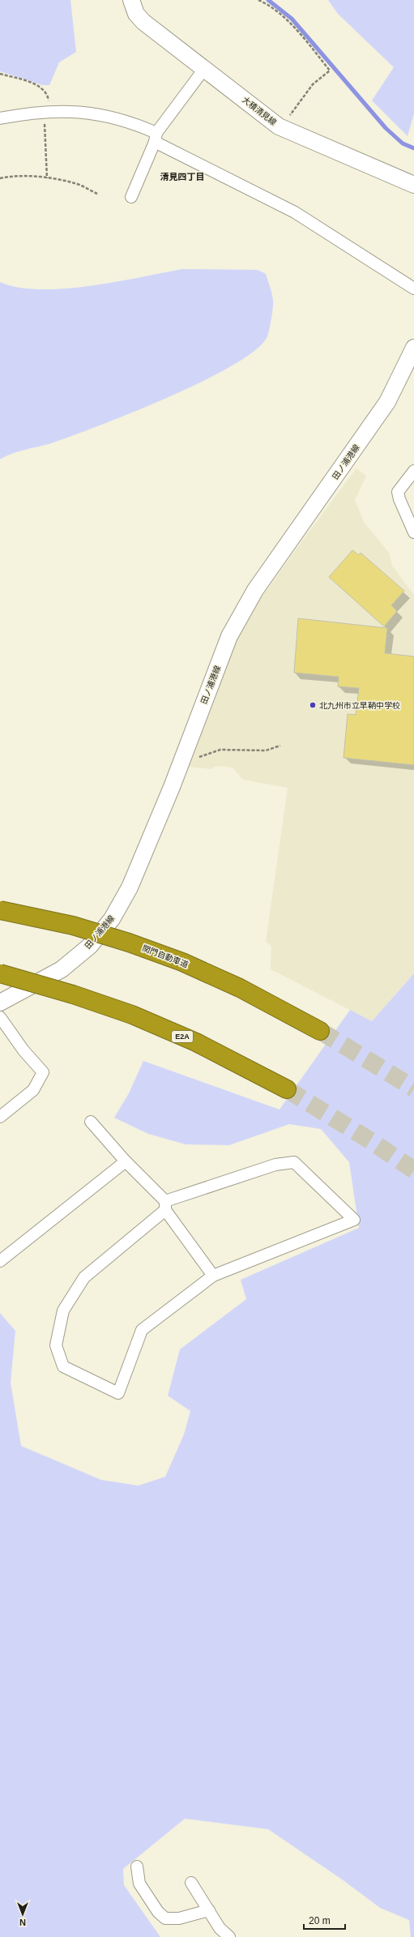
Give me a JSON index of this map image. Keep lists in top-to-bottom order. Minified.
{"streets":{"highway":["関門自動車道","E2A"],"main road":["大積清見線","田ノ浦港線"]},"districts":["清見四丁目"],"places":["北九州市立早鞆中学校"],"scale_bar":"20 m","north":"bottom"}
